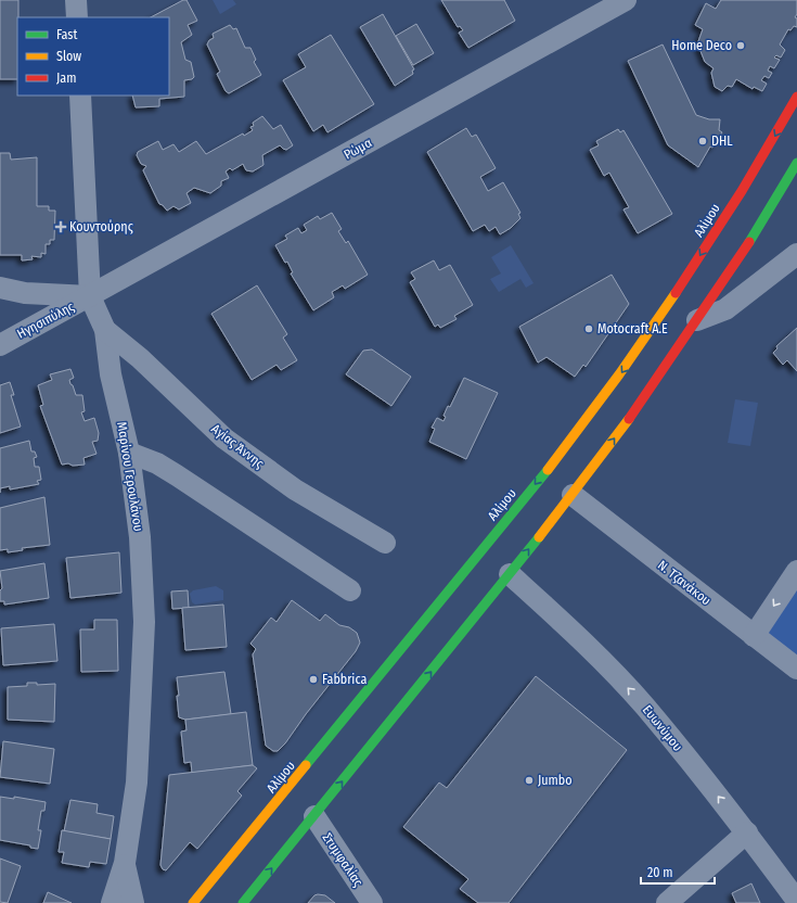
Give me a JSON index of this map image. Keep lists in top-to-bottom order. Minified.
{"streets":{"main road":["Αλίμου"],"street":["Ρώμα","Ηγησιπύλης","Αγίας Άννης","Μαρίνου Γερουλάνου","Ν. Τζανάκου","Ευωνύμου","Στυμφαλίας"]},"crossings":[["Ρώμα","Ηγησιπύλης"],["Ρώμα","Μαρίνου Γερουλάνου"],["Ηγησιπύλης","Μαρίνου Γερουλάνου"],["Αγίας Άννης","Μαρίνου Γερουλάνου"]],"one_way":["Ευωνύμου"],"places":{"other":["Home Deco","DHL","Motocraft Α.Ε","Fabbrica","Jumbo"],"health":["Κουντούρης"]},"legend":["Fast","Slow","Jam"],"scale_bar":"20 m"}
